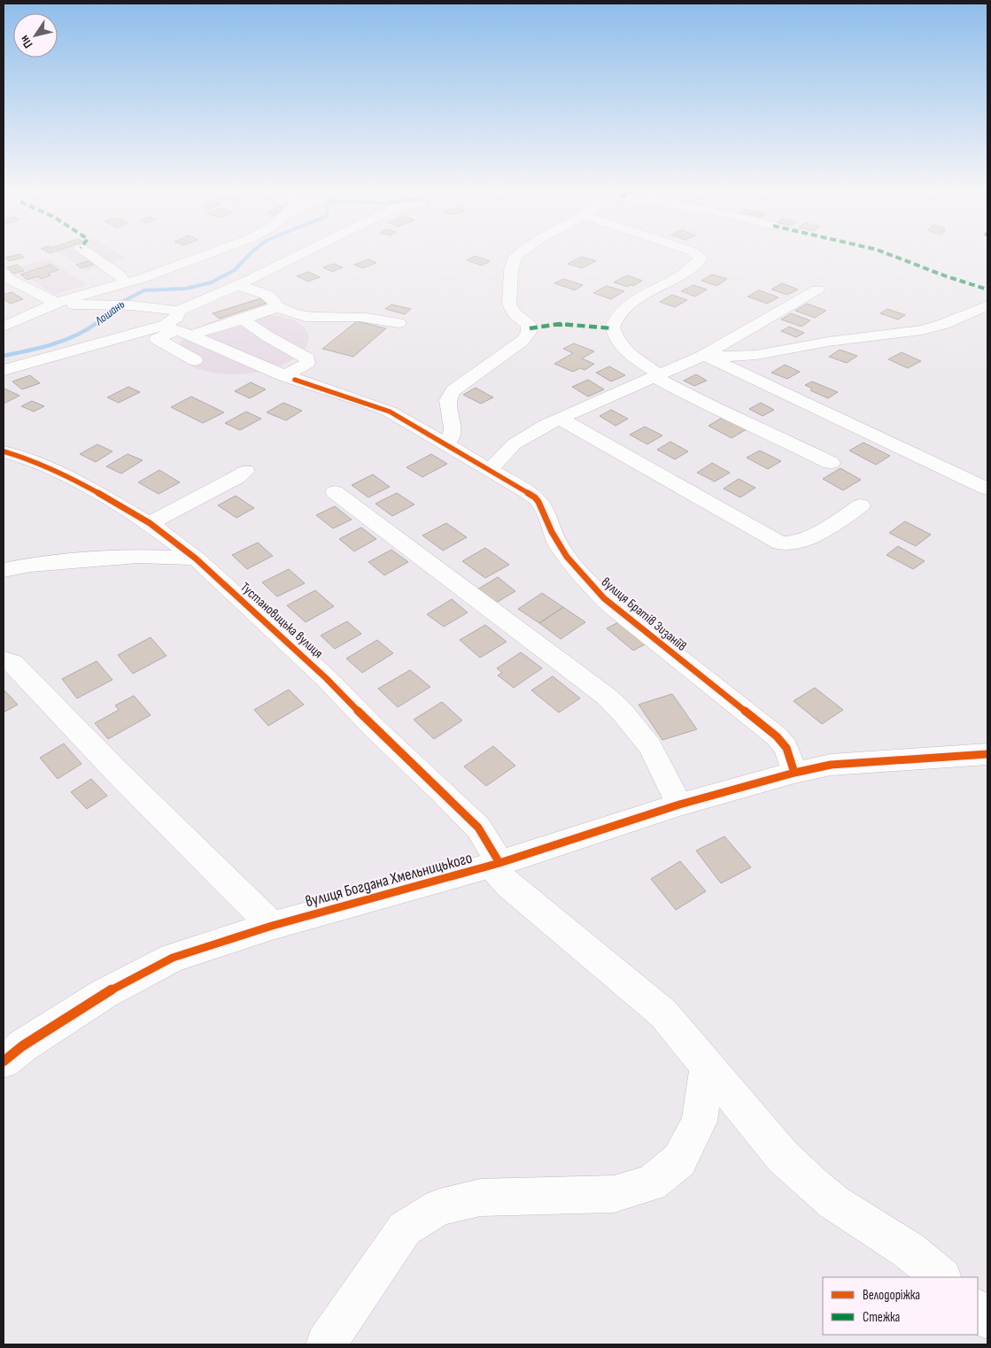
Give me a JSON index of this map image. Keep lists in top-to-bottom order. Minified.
{"streets":{"street":["вулиця Братів Зизаніїв","Тустановицька вулиця","вулиця Богдана Хмельницького"]},"crossings":[["вулиця Братів Зизаніїв","вулиця Богдана Хмельницького"],["Тустановицька вулиця","вулиця Богдана Хмельницького"]],"water":["Лошань"],"legend":["Велодоріжка","Стежка"],"north":"bottom left"}
